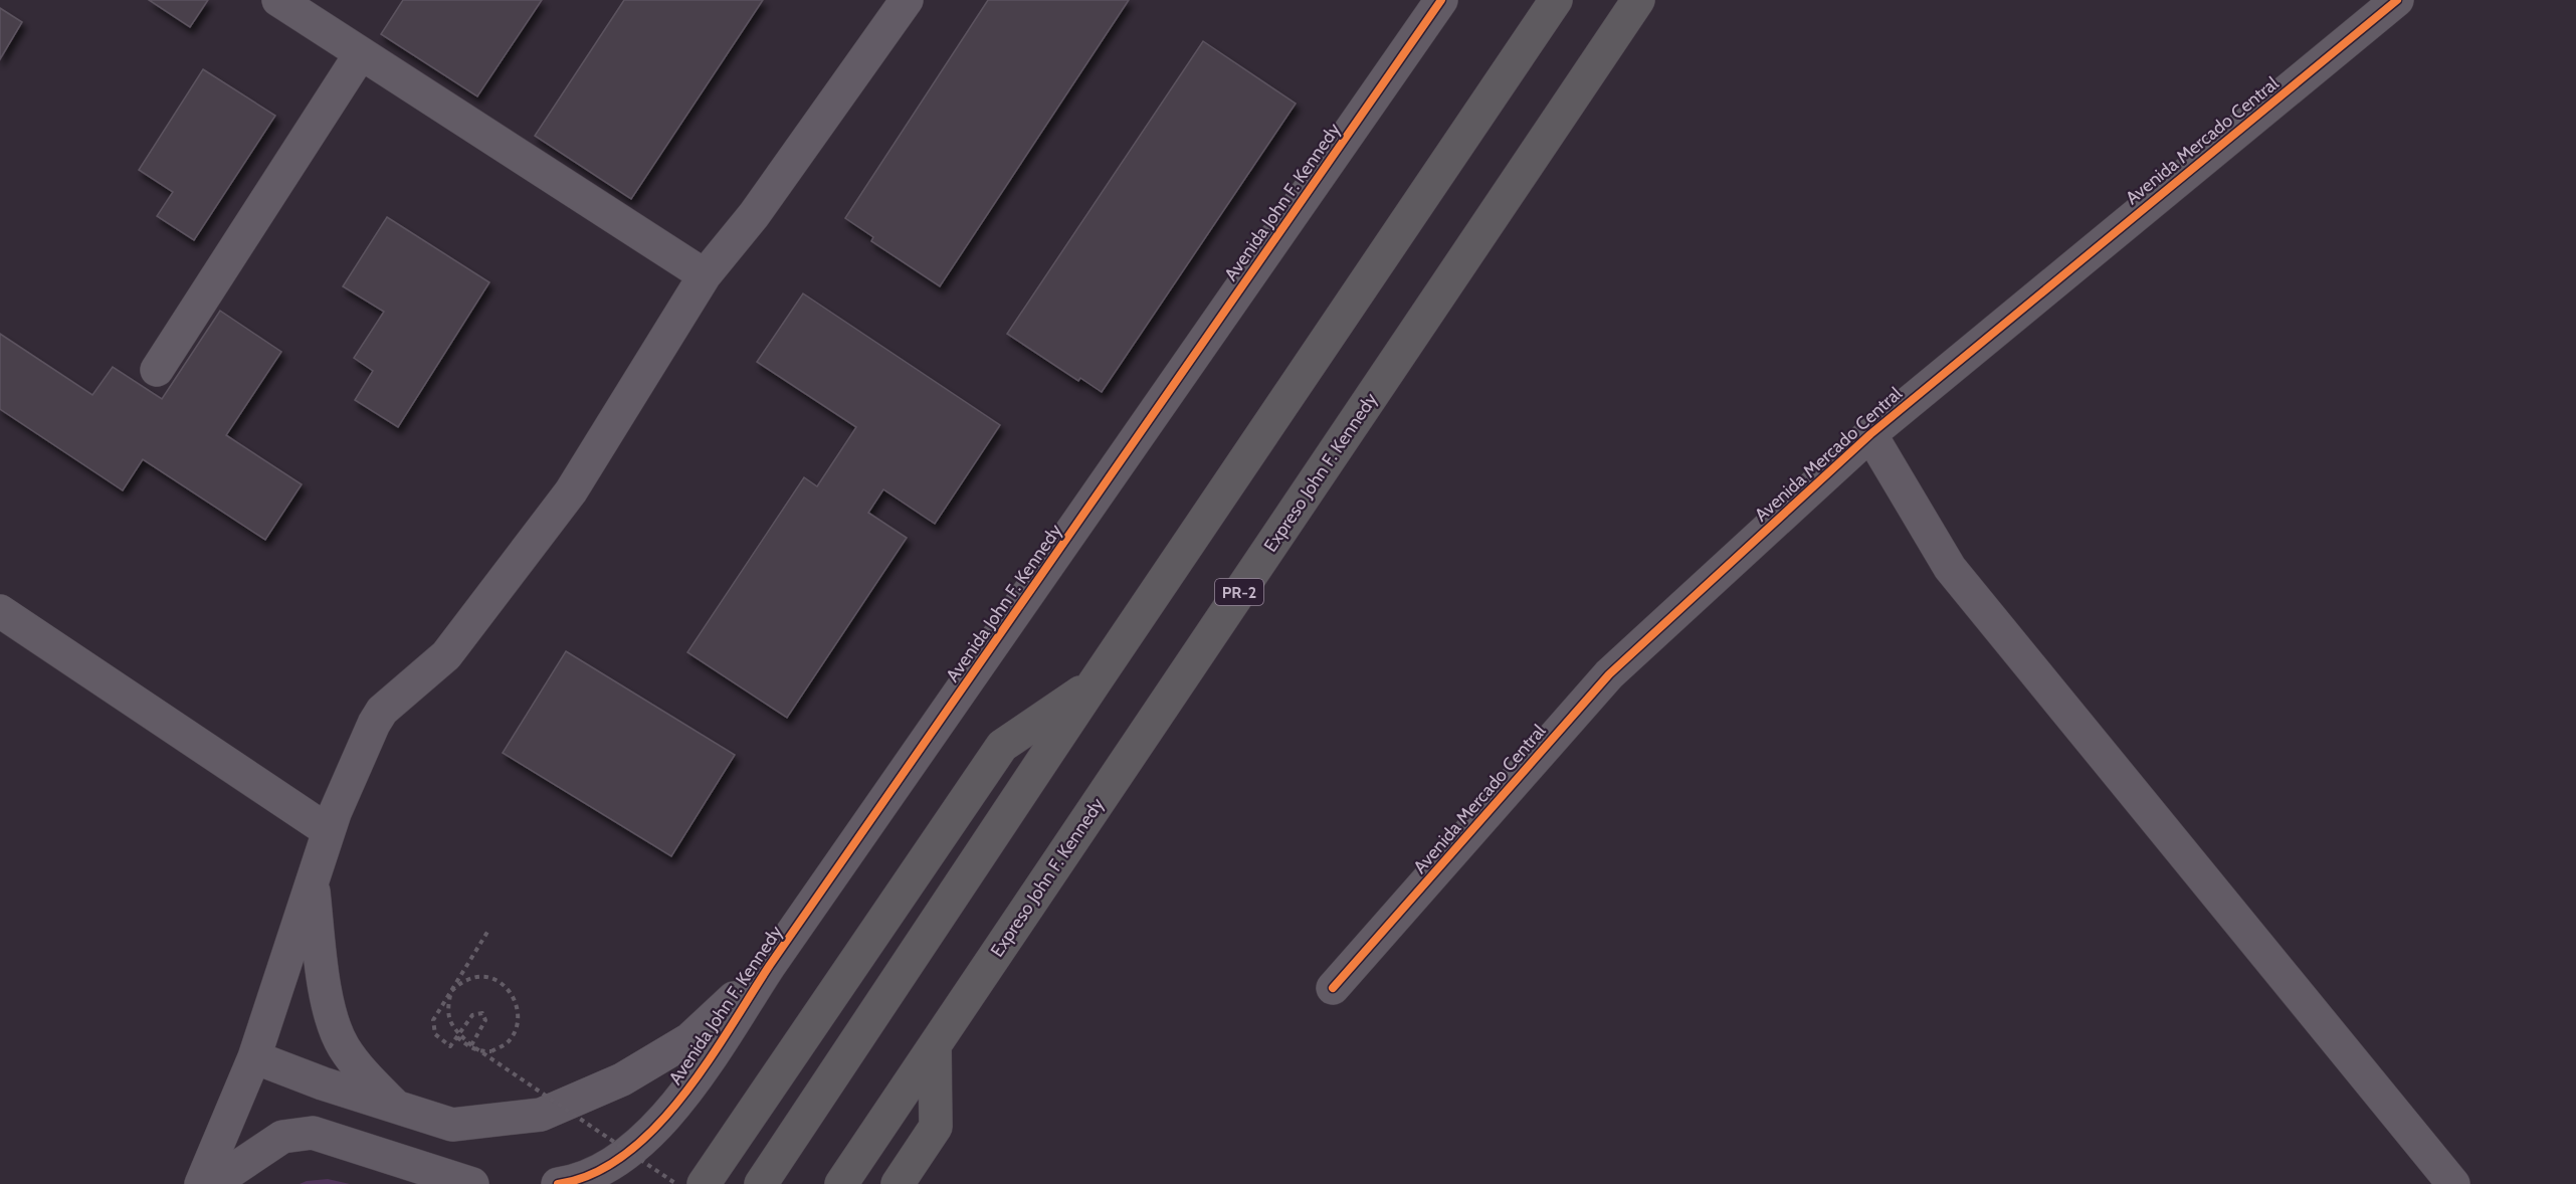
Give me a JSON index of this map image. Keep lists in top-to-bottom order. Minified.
{"streets":{"highway":["Expreso John F. Kennedy","PR-2"],"street":["Avenida Mercado Central","Avenida John F. Kennedy"]}}
